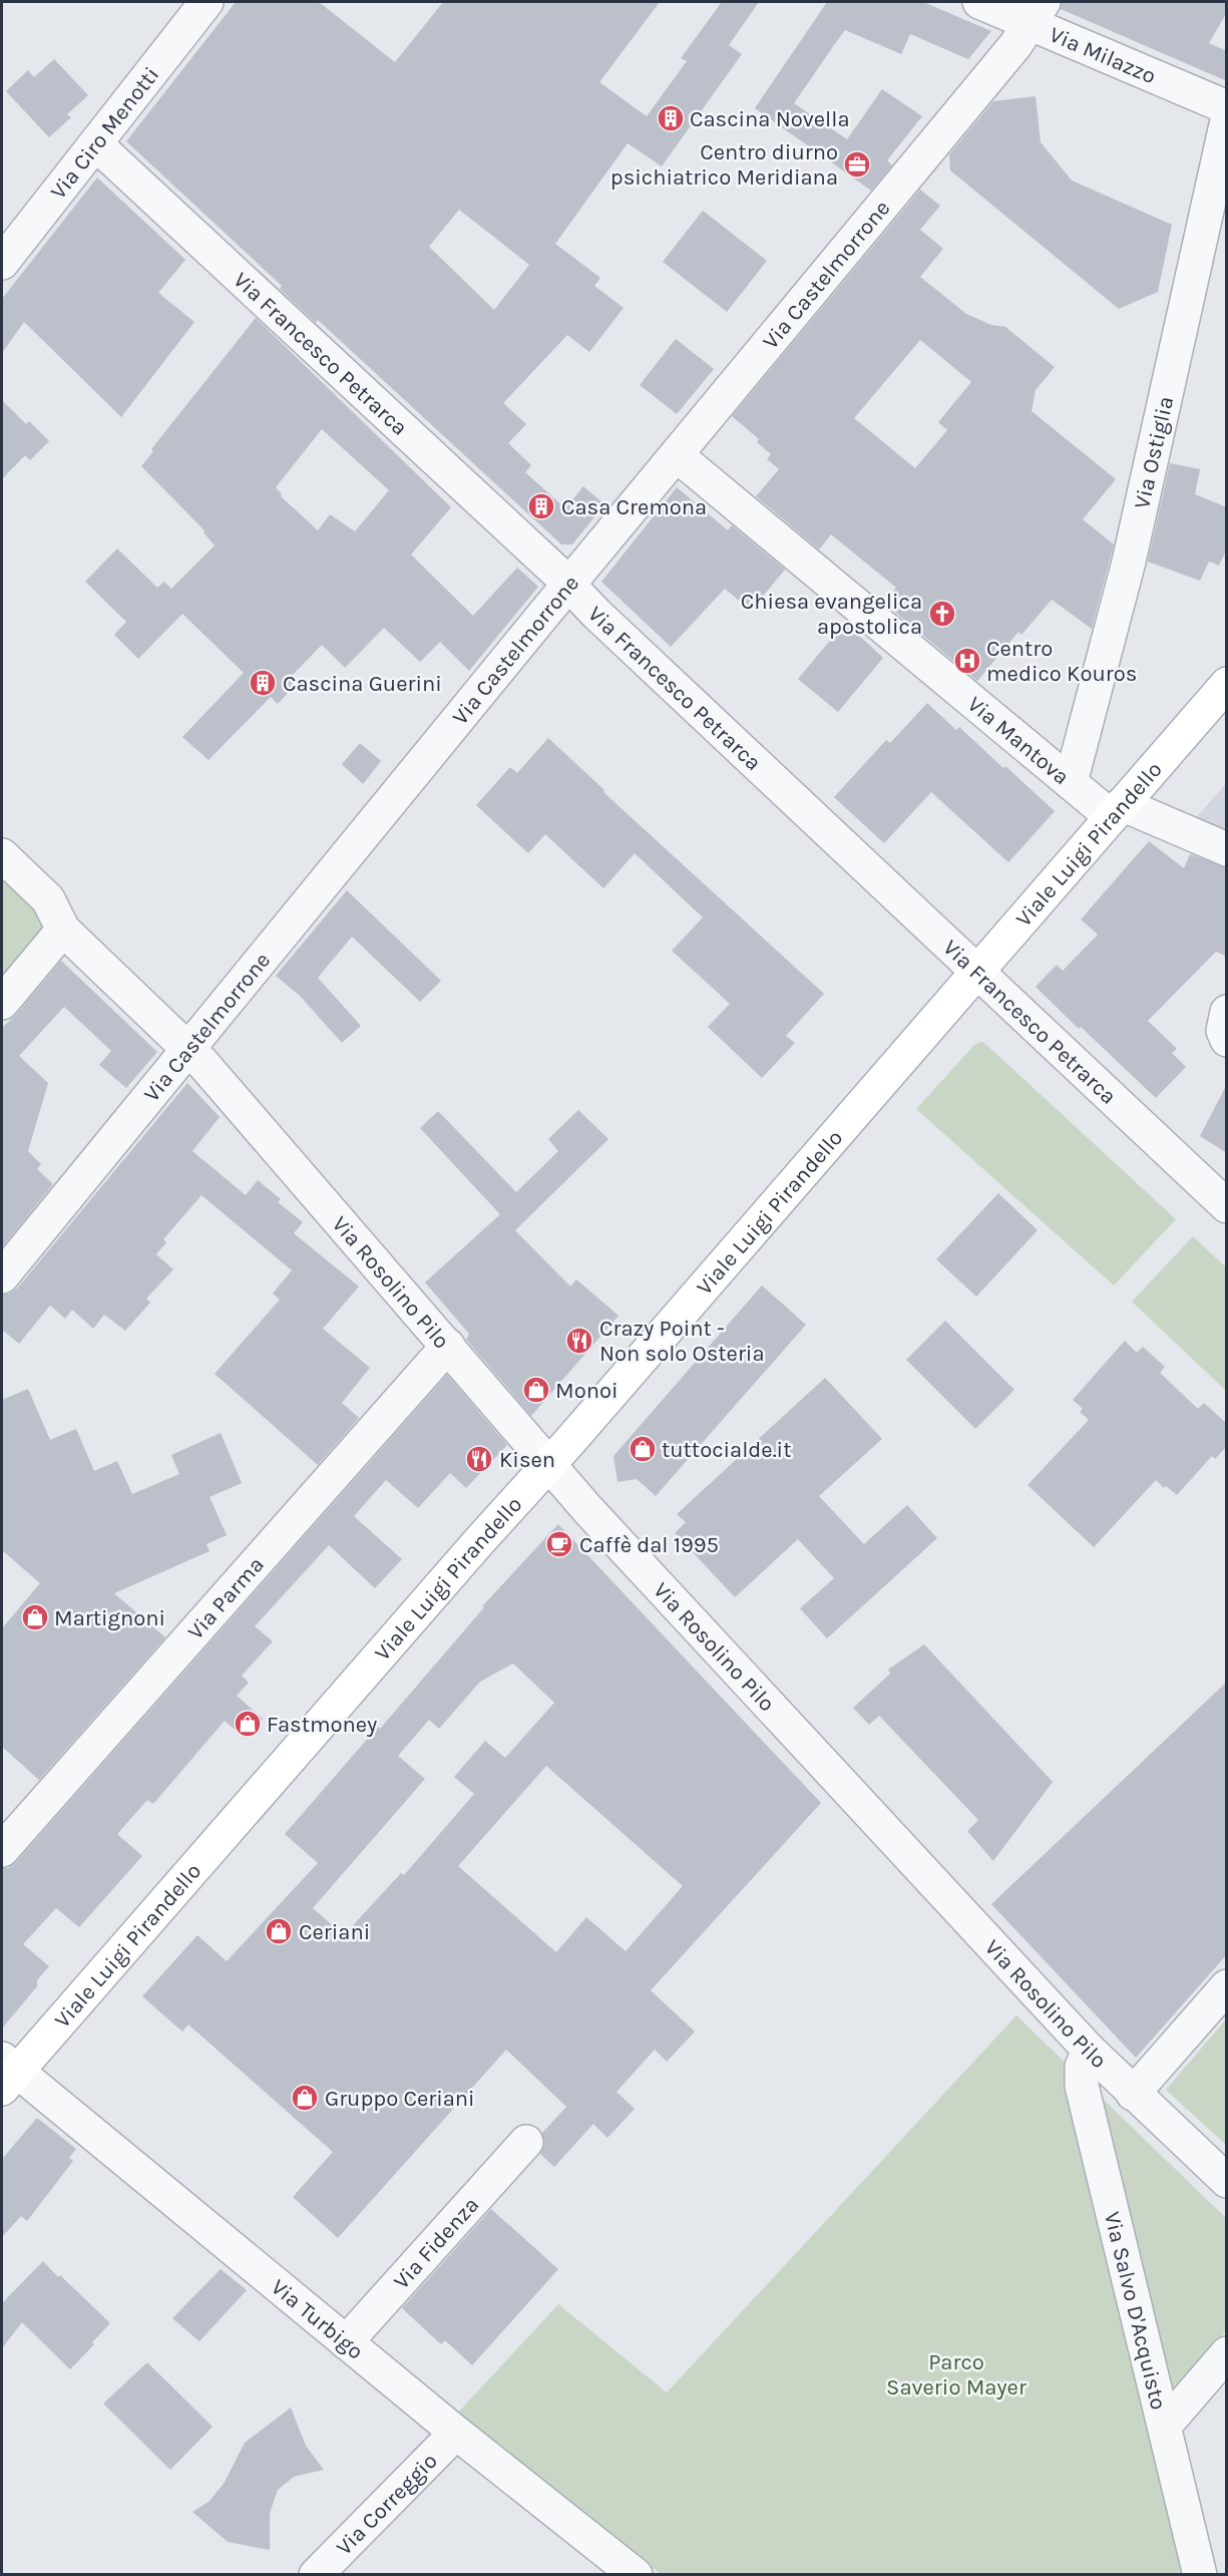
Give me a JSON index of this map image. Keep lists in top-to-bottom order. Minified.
{"streets":{"main road":["Viale Luigi Pirandello"],"street":["Via Milazzo","Via Ciro Menotti","Via Castelmorrone","Via Francesco Petrarca","Via Ostiglia","Via Mantova","Via Rosolino Pilo","Via Parma","Via Fidenza","Via Salvo D'Acquisto","Via Turbigo","Via Correggio"]},"crossings":[["Via Milazzo","Via Castelmorrone"],["Via Ciro Menotti","Via Francesco Petrarca"],["Via Castelmorrone","Via Francesco Petrarca"],["Via Castelmorrone","Via Mantova"],["Via Castelmorrone","Via Rosolino Pilo"],["Via Francesco Petrarca","Viale Luigi Pirandello"],["Via Ostiglia","Via Mantova"],["Via Mantova","Viale Luigi Pirandello"],["Viale Luigi Pirandello","Via Rosolino Pilo"],["Viale Luigi Pirandello","Via Turbigo"],["Via Rosolino Pilo","Via Parma"],["Via Rosolino Pilo","Via Salvo D'Acquisto"],["Via Fidenza","Via Turbigo"],["Via Turbigo","Via Correggio"]],"parks":["Parco Saverio Mayer"],"places":{"building":["Cascina Novella","Casa Cremona","Cascina Guerini"],"office":["Centro diurno psichiatrico Meridiana"],"church":["Chiesa evangelica apostolica"],"hospital":["Centro medico Kouros"],"restaurant":["Crazy Point - Non solo Osteria","Kisen"],"shop":["Monoi","tuttocialde.it","Martignoni","Fastmoney","Ceriani","Gruppo Ceriani"],"cafe":["Caffè dal 1995"]}}
